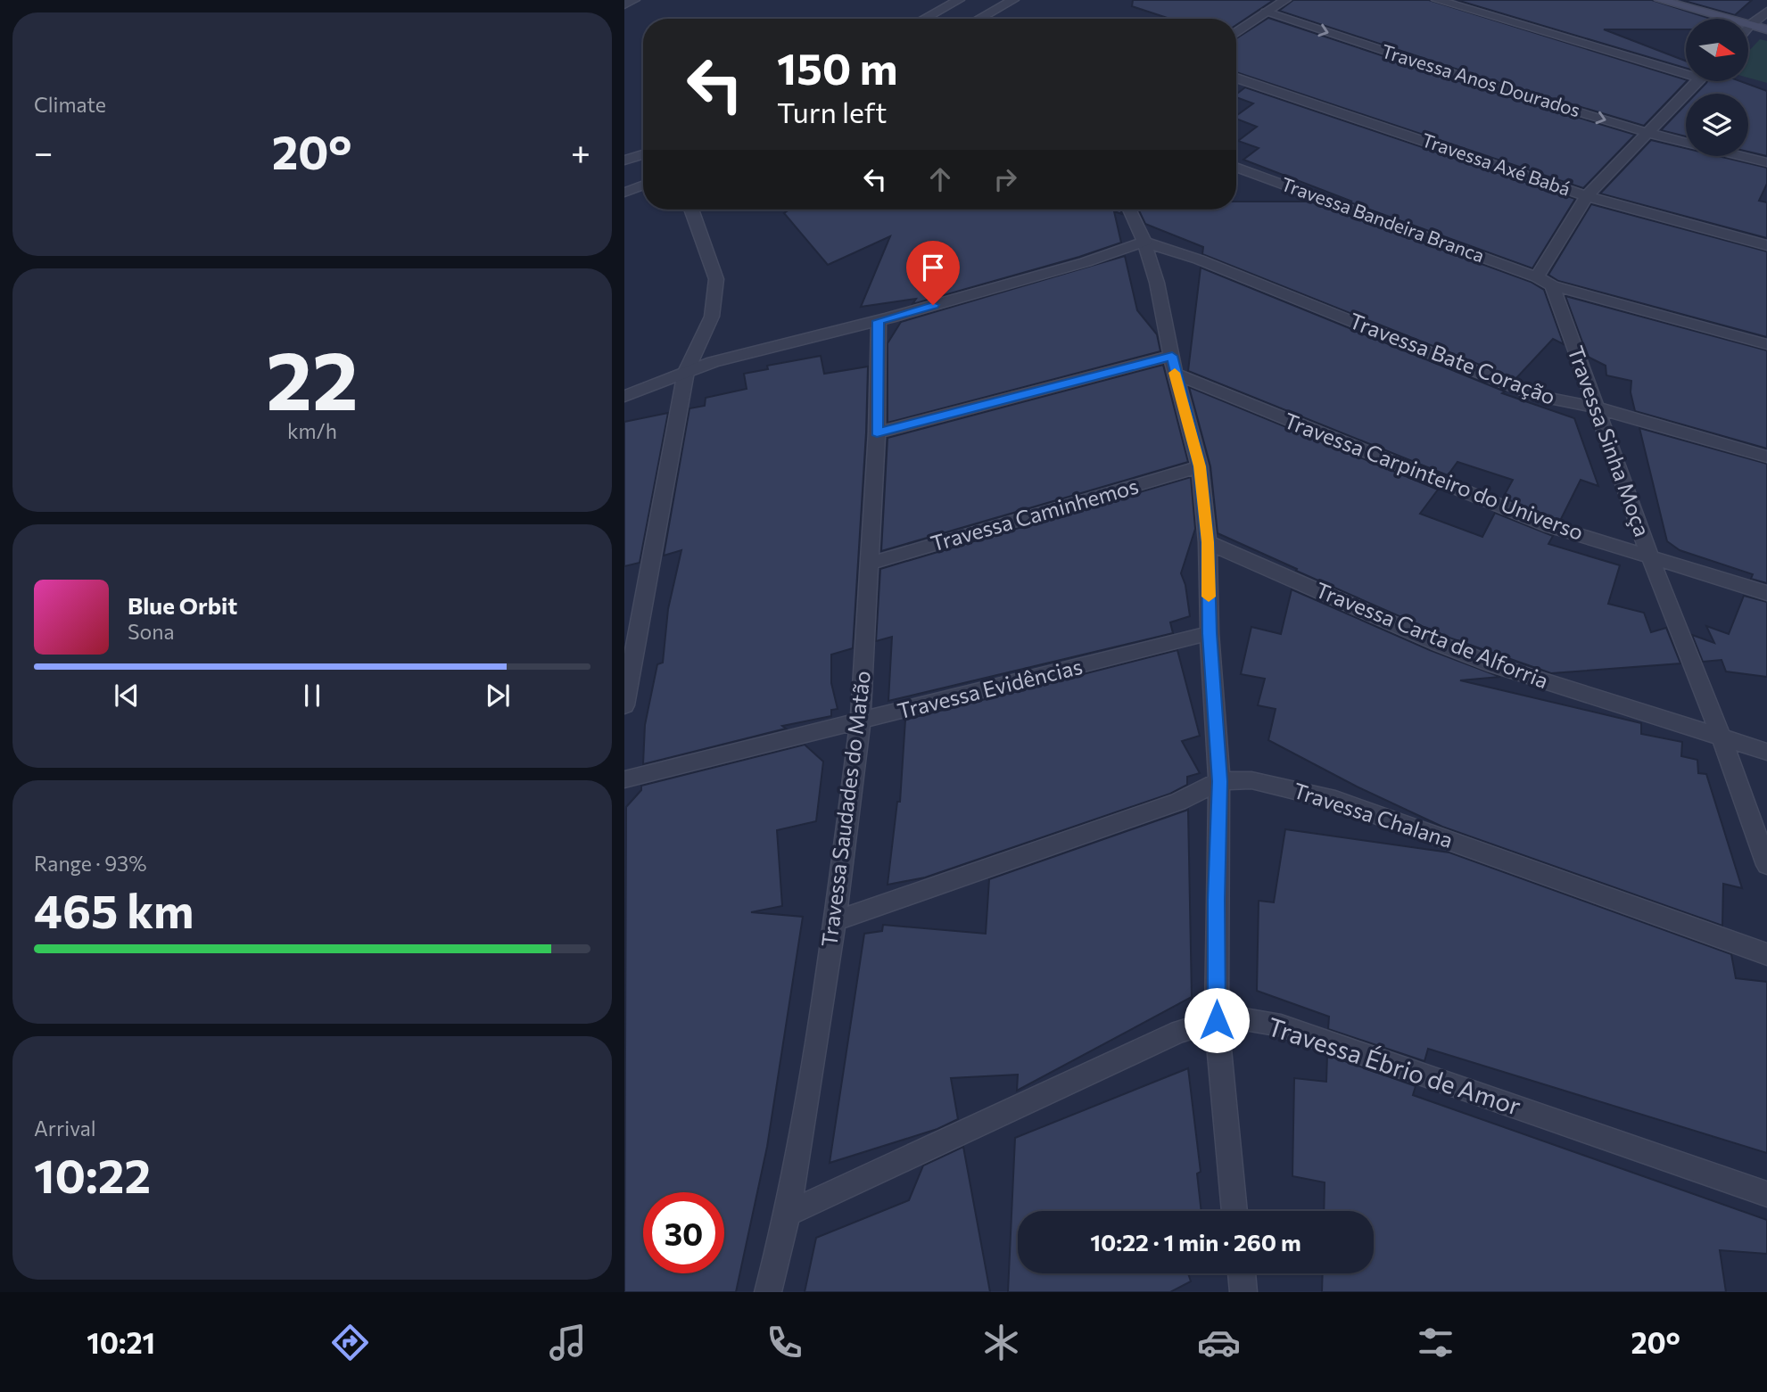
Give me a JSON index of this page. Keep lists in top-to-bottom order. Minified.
{"streets":{"street":["Travessa Anos Dourados","Travessa Axé Babá","Travessa Bandeira Branca","Travessa Bate Coração","Travessa Sinha Moça","Travessa Carpinteiro do Universo","Travessa Caminhemos","Travessa Carta de Alforria","Travessa Evidências","Travessa Saudades do Matão","Travessa Chalana","Travessa Ébrio de Amor"]},"crossings":[["Travessa Bandeira Branca","Travessa Sinha Moça"],["Travessa Bate Coração","Travessa Sinha Moça"],["Travessa Sinha Moça","Travessa Carpinteiro do Universo"],["Travessa Sinha Moça","Travessa Carta de Alforria"],["Travessa Caminhemos","Travessa Saudades do Matão"],["Travessa Evidências","Travessa Saudades do Matão"],["Travessa Saudades do Matão","Travessa Chalana"],["Travessa Saudades do Matão","Travessa Ébrio de Amor"]],"north":"right","page":{"tile":["Climate",["22","km/h"],["Range · 93%","465 km"],["Arrival","10:22"]],"turn":["150 m","Turn left"],"heat":["−","20°","+"],"song":["Blue Orbit","Sona"],"limit":"30","trip":"10:22 · 1 min · 260 m","tabs":["10:21","20°"]}}
